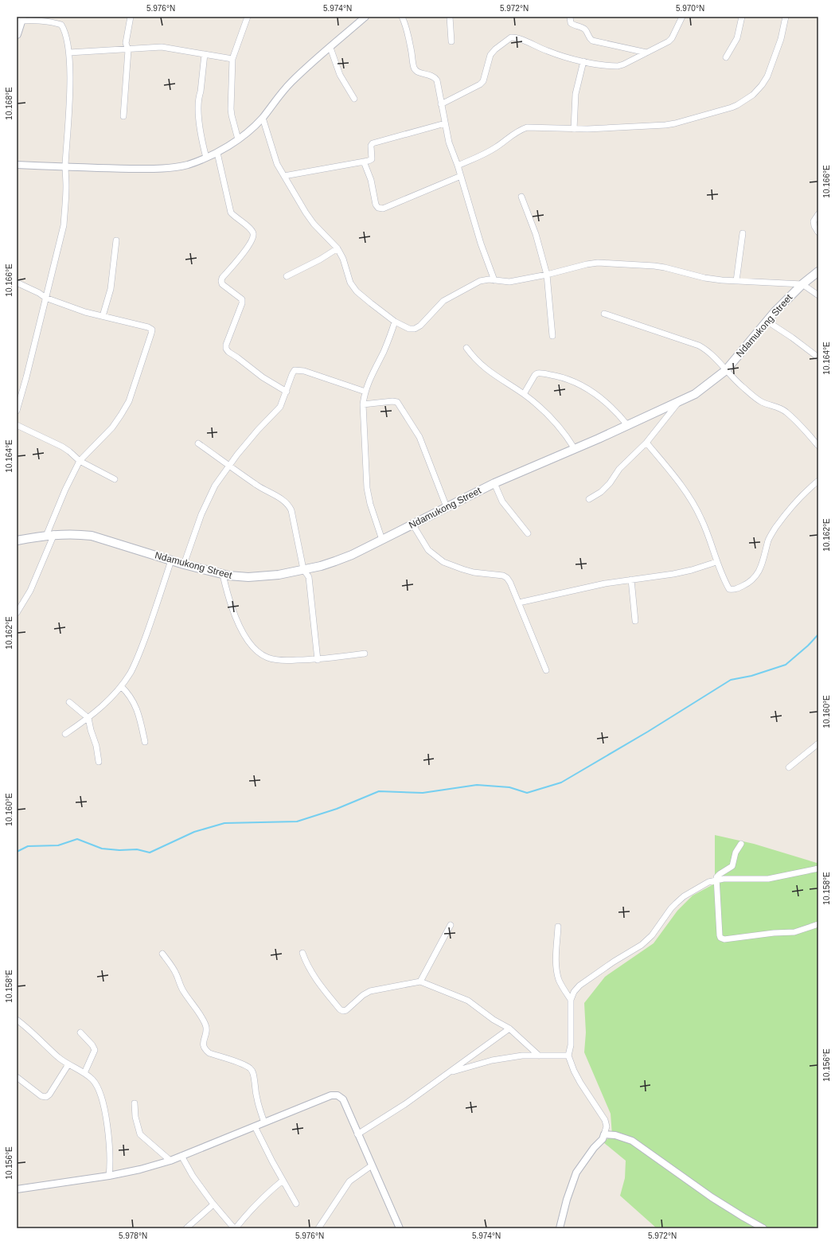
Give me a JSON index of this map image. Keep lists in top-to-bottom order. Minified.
{"streets":{"main road":["Ndamukong Street"]},"coordinates":["5.976°N","5.974°N","5.972°N","5.970°N","10.168°E","10.166°E","10.164°E","10.162°E","10.160°E","10.158°E","10.156°E","5.978°N"]}
